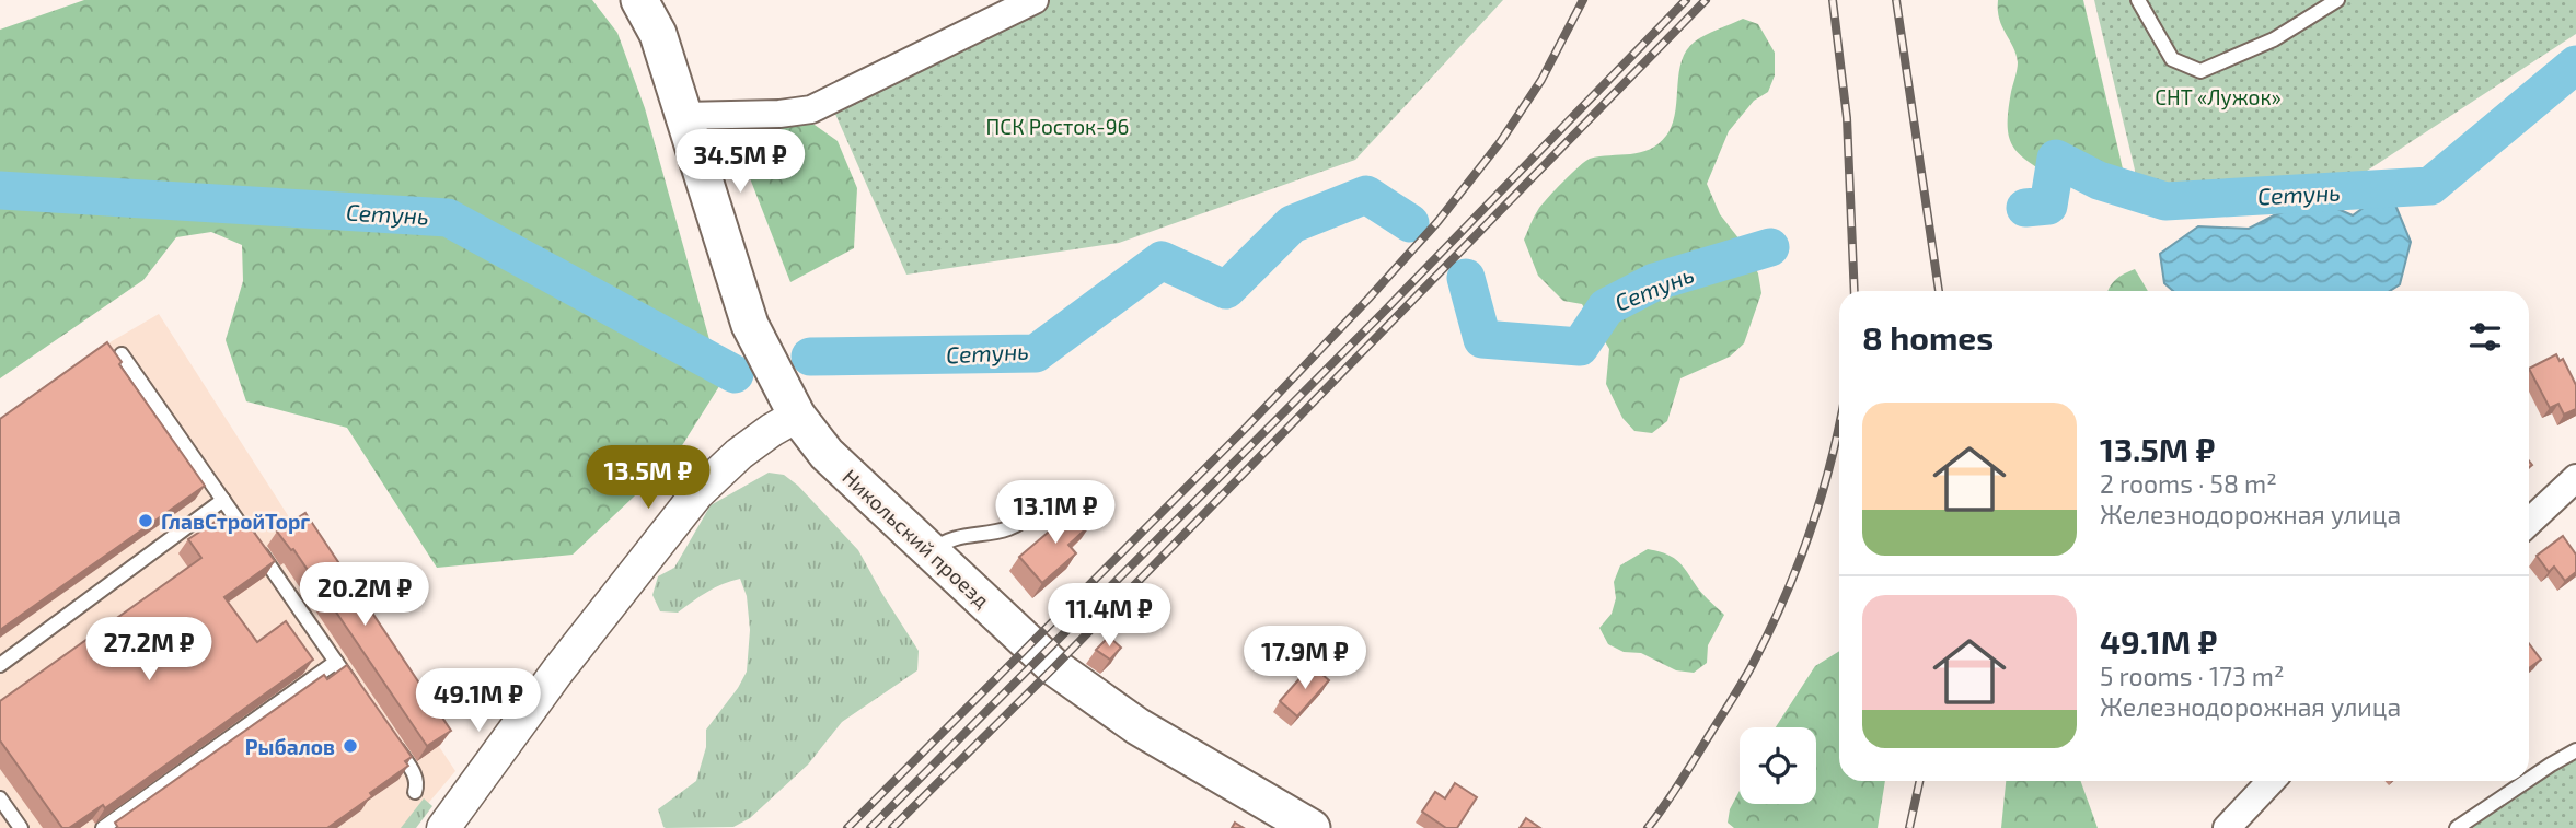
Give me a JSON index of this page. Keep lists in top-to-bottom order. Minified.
{"streets":{"main road":["Никольский проезд"]},"water":["Сетунь"],"parks":["СНТ «Лужок»","ПСК Росток-96"],"places":["ГлавСтройТорг","Рыбалов"],"page":{"price":["34.5M ₽","13.5M ₽","13.1M ₽","20.2M ₽","11.4M ₽","27.2M ₽","17.9M ₽","49.1M ₽"],"heading":"8 homes","list":[{"name":"13.5M ₽","note":"2 rooms · 58 m² · Железнодорожная улица"},{"name":"49.1M ₽","note":"5 rooms · 173 m² · Железнодорожная улица"}]}}
